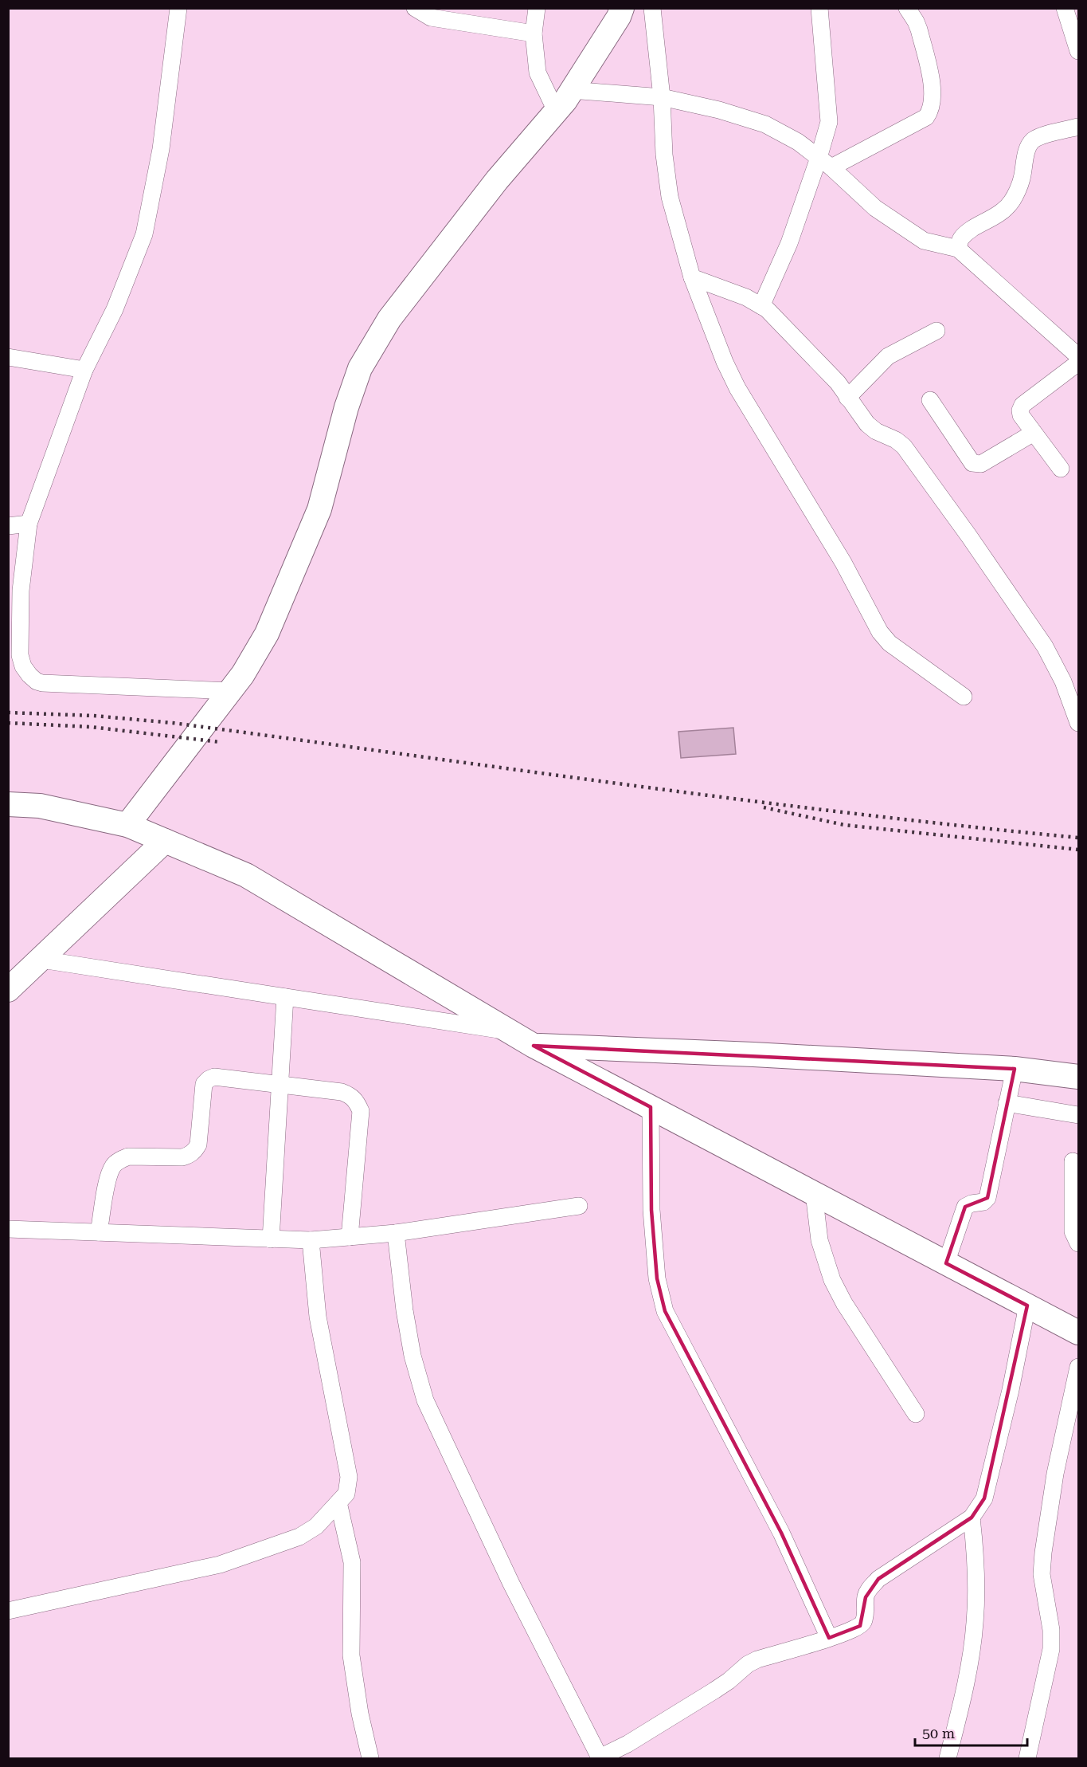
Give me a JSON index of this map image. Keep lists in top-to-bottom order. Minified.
{"scale_bar":"50 m"}
